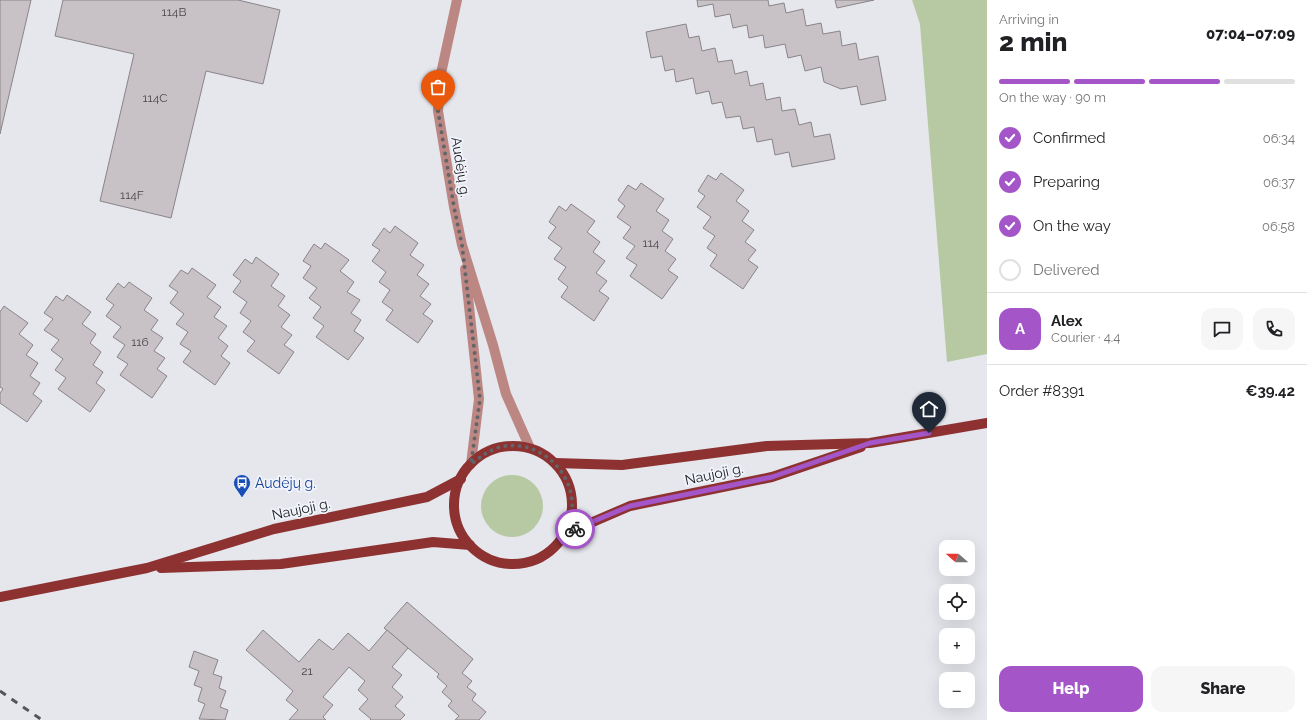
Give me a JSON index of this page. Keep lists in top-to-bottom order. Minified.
{"streets":{"main road":["Naujoji g."],"street":["Audėjų g."]},"crossings":[["Audėjų g.","Naujoji g."]],"places":{"bus stop":["Audėjų g."]},"house_numbers":["114B","114C","114F","114","116","21"],"north":"left","page":{"heading":["2 min","Arriving in","07:04–07:09"],"panel":["Alex","Courier · 4.4","Order #8391","€39.42"],"bar":"On the way · 90 m","list":[["Confirmed","06:34"],["Preparing","06:37"],["On the way","06:58"],"Delivered"],"round":"A","map_buttons":["+","−"],"buttons":["Help","Share"]}}
